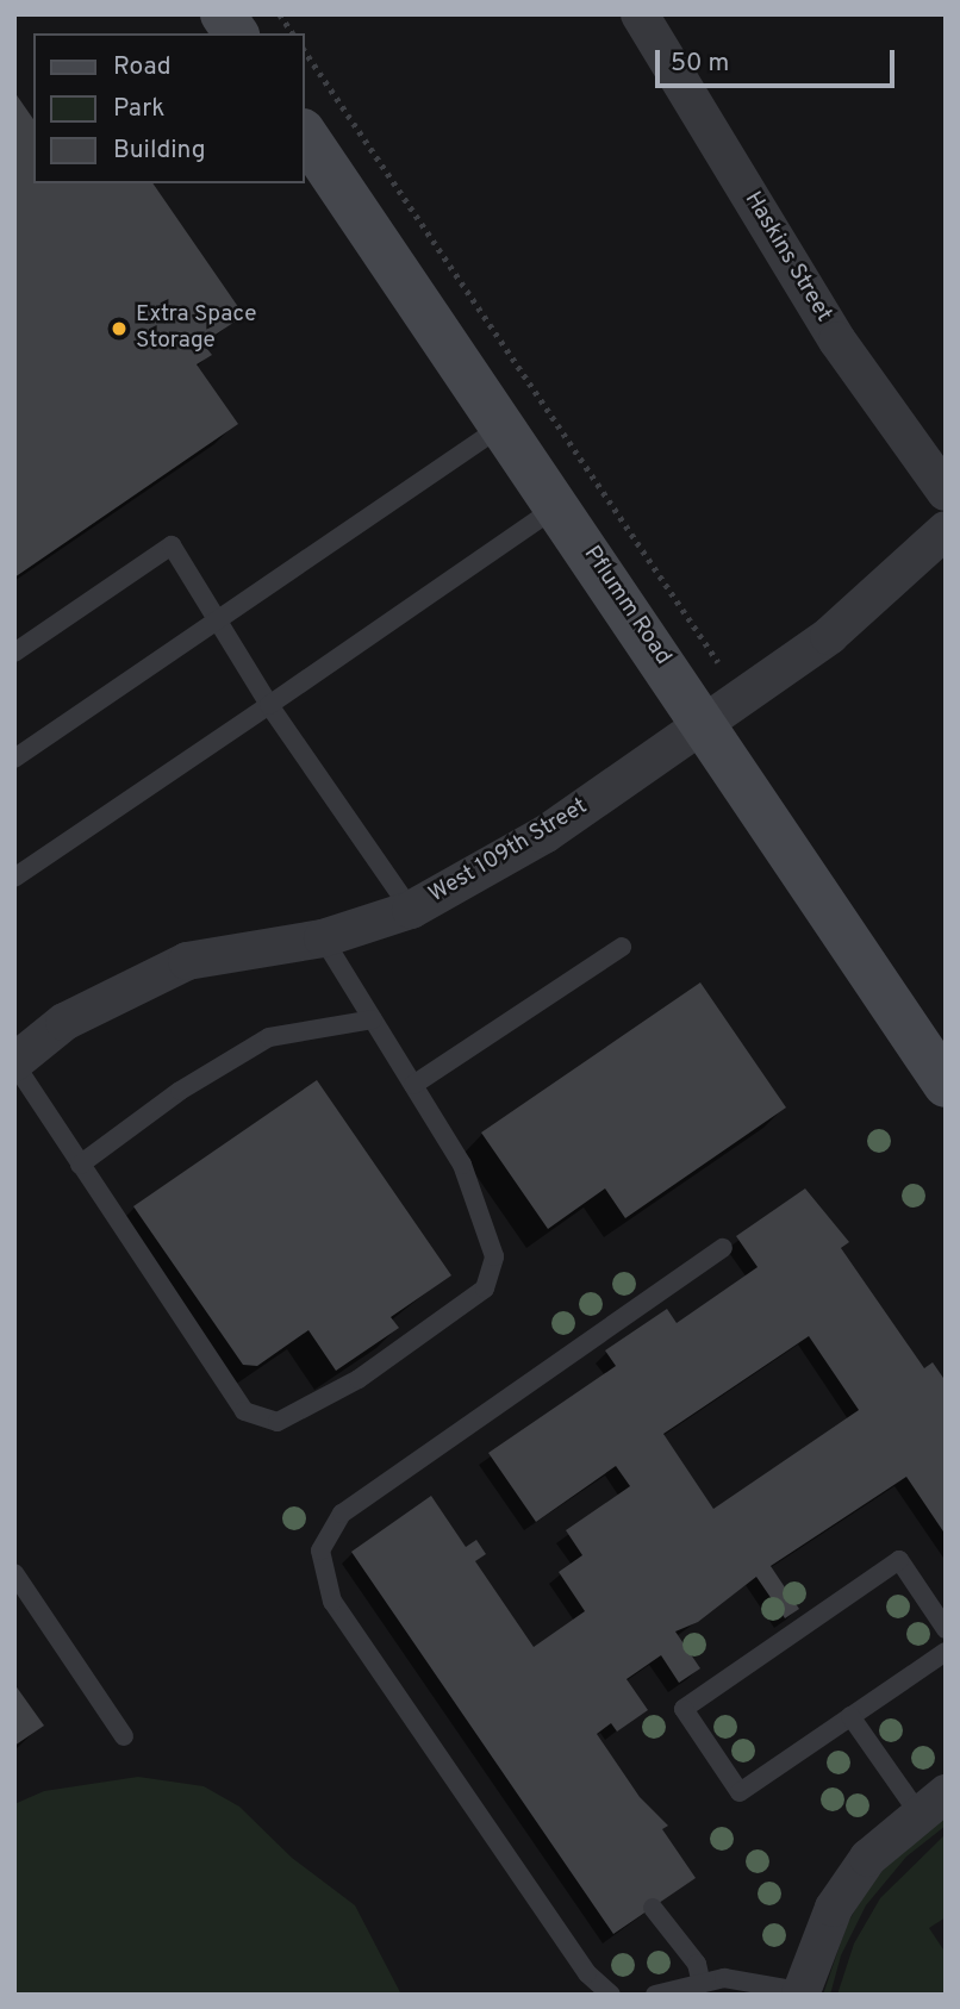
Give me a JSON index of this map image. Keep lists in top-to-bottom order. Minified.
{"streets":{"main road":["Pflumm Road"],"street":["Haskins Street","West 109th Street"]},"crossings":[["Pflumm Road","West 109th Street"]],"places":["Extra Space Storage"],"legend":["Road","Park","Building"],"scale_bar":"50 m"}
